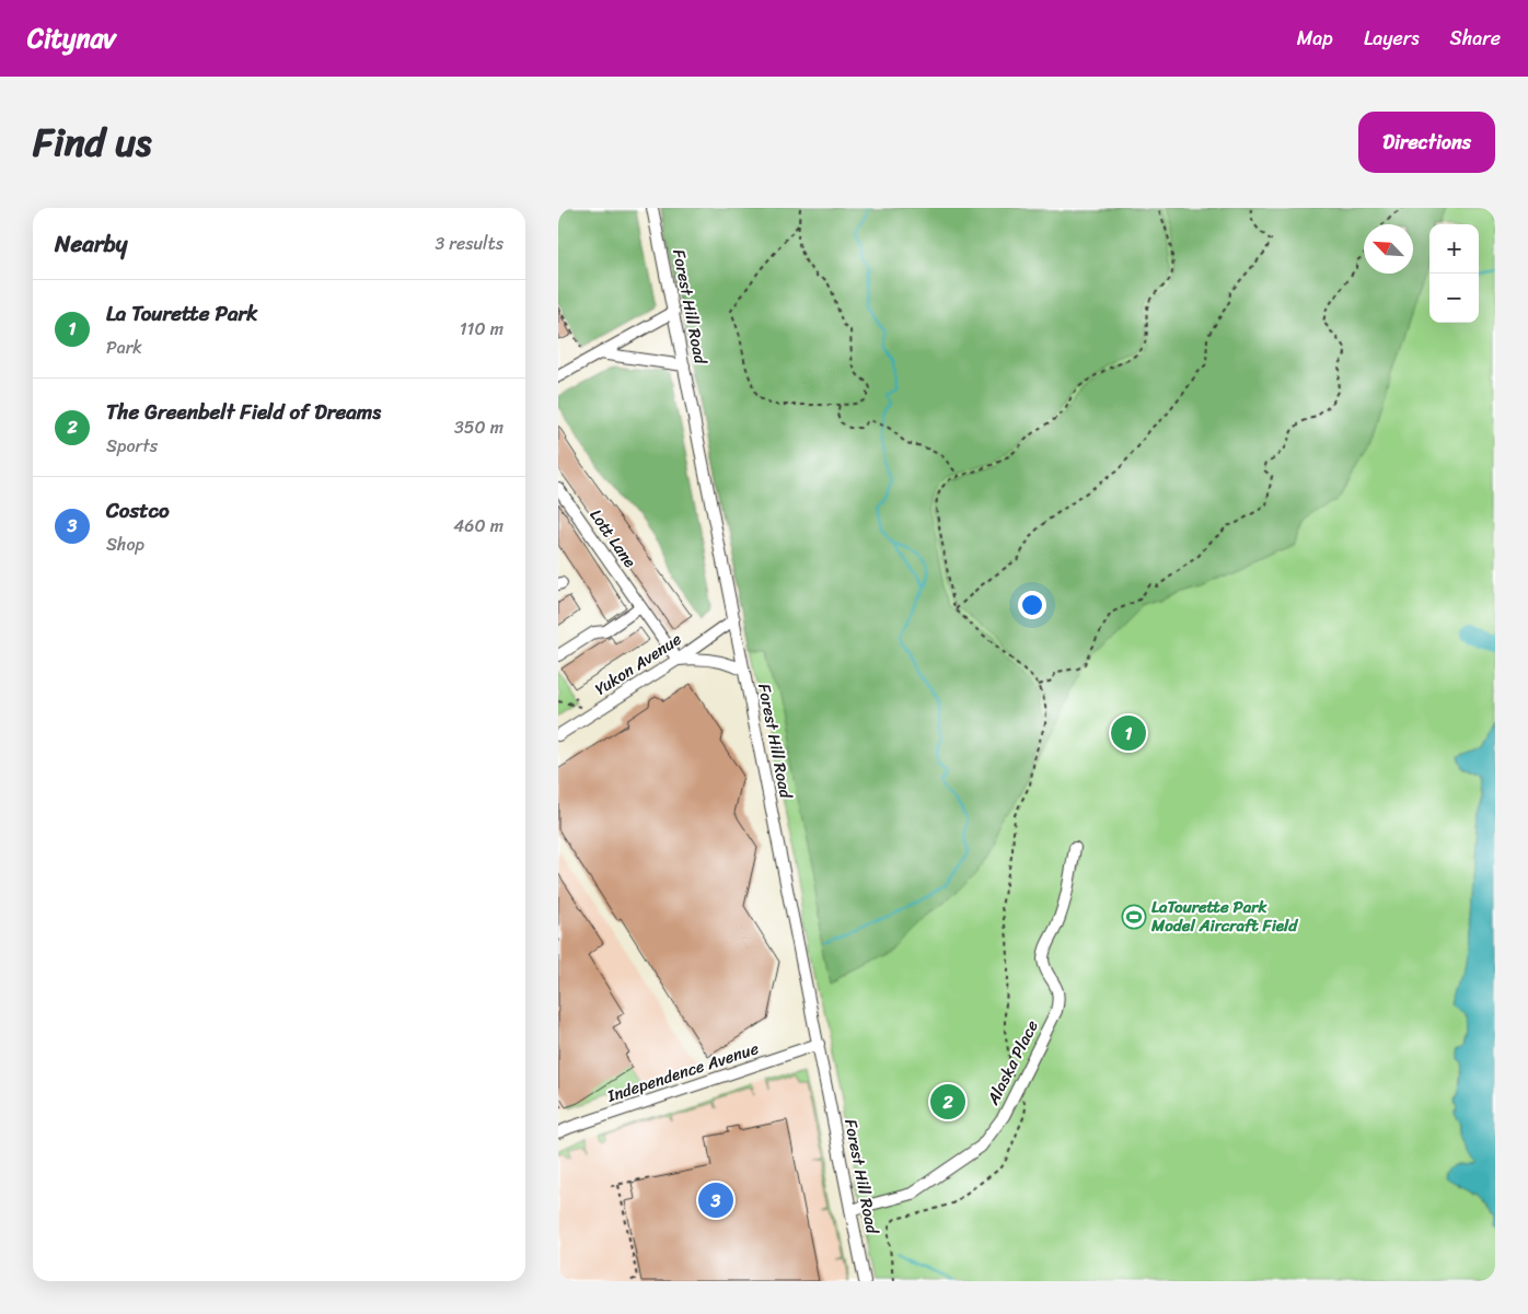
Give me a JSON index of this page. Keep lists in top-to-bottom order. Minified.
{"streets":{"street":["Forest Hill Road","Lott Lane","Yukon Avenue","Alaska Place","Independence Avenue"]},"crossings":[["Forest Hill Road","Yukon Avenue"],["Forest Hill Road","Alaska Place"],["Forest Hill Road","Independence Avenue"],["Lott Lane","Yukon Avenue"]],"places":{"sports":["LaTourette Park Model Aircraft Field"]},"north":"top left","page":{"header":"Citynav","nav":["Map","Layers","Share"],"title":"Find us","buttons":"Directions","heading":["Nearby","3 results"],"map_buttons":["+","−"],"list":[{"mark":"1","name":"La Tourette Park","note":"Park","value":"110 m"},{"mark":"2","name":"The Greenbelt Field of Dreams","note":"Sports","value":"350 m"},{"mark":"3","name":"Costco","note":"Shop","value":"460 m"}],"pins":["1","2","3"]}}
